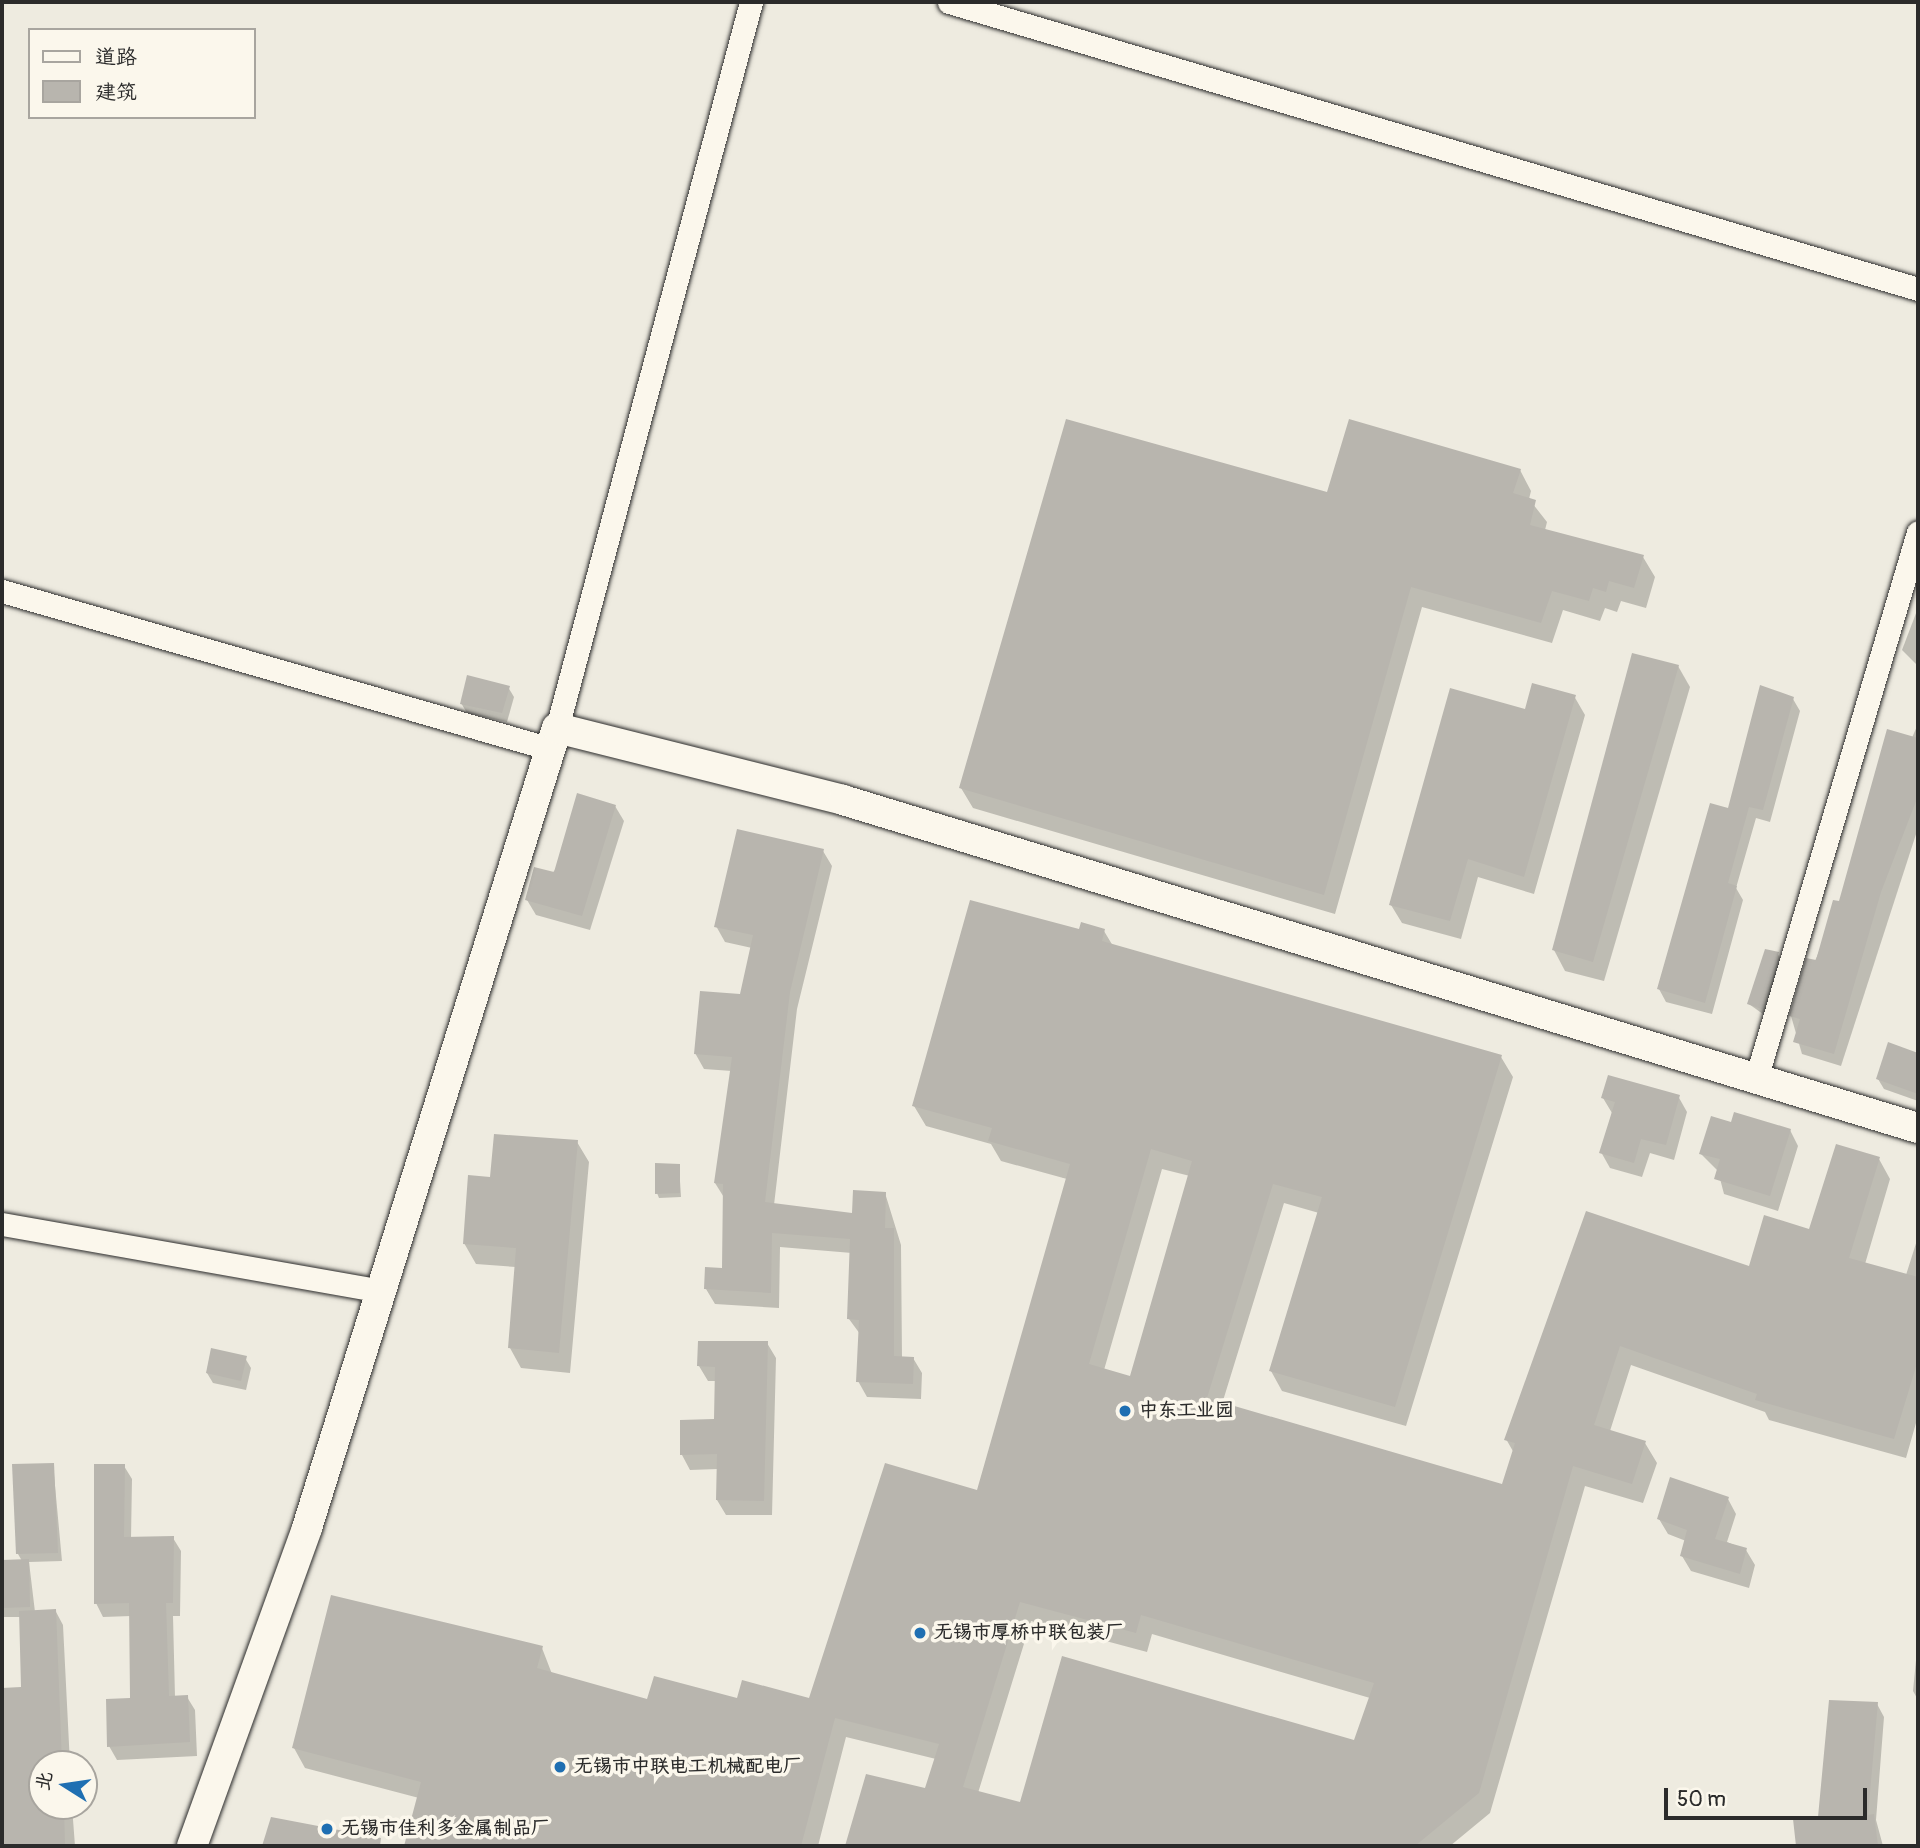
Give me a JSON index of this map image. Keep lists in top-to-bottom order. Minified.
{"places":["中东工业园","无锡市厚桥中联包装厂","无锡市中联电工机械配电厂","无锡市佳利多金属制品厂"],"legend":["道路","建筑"],"scale_bar":"50 m","north":"left"}
